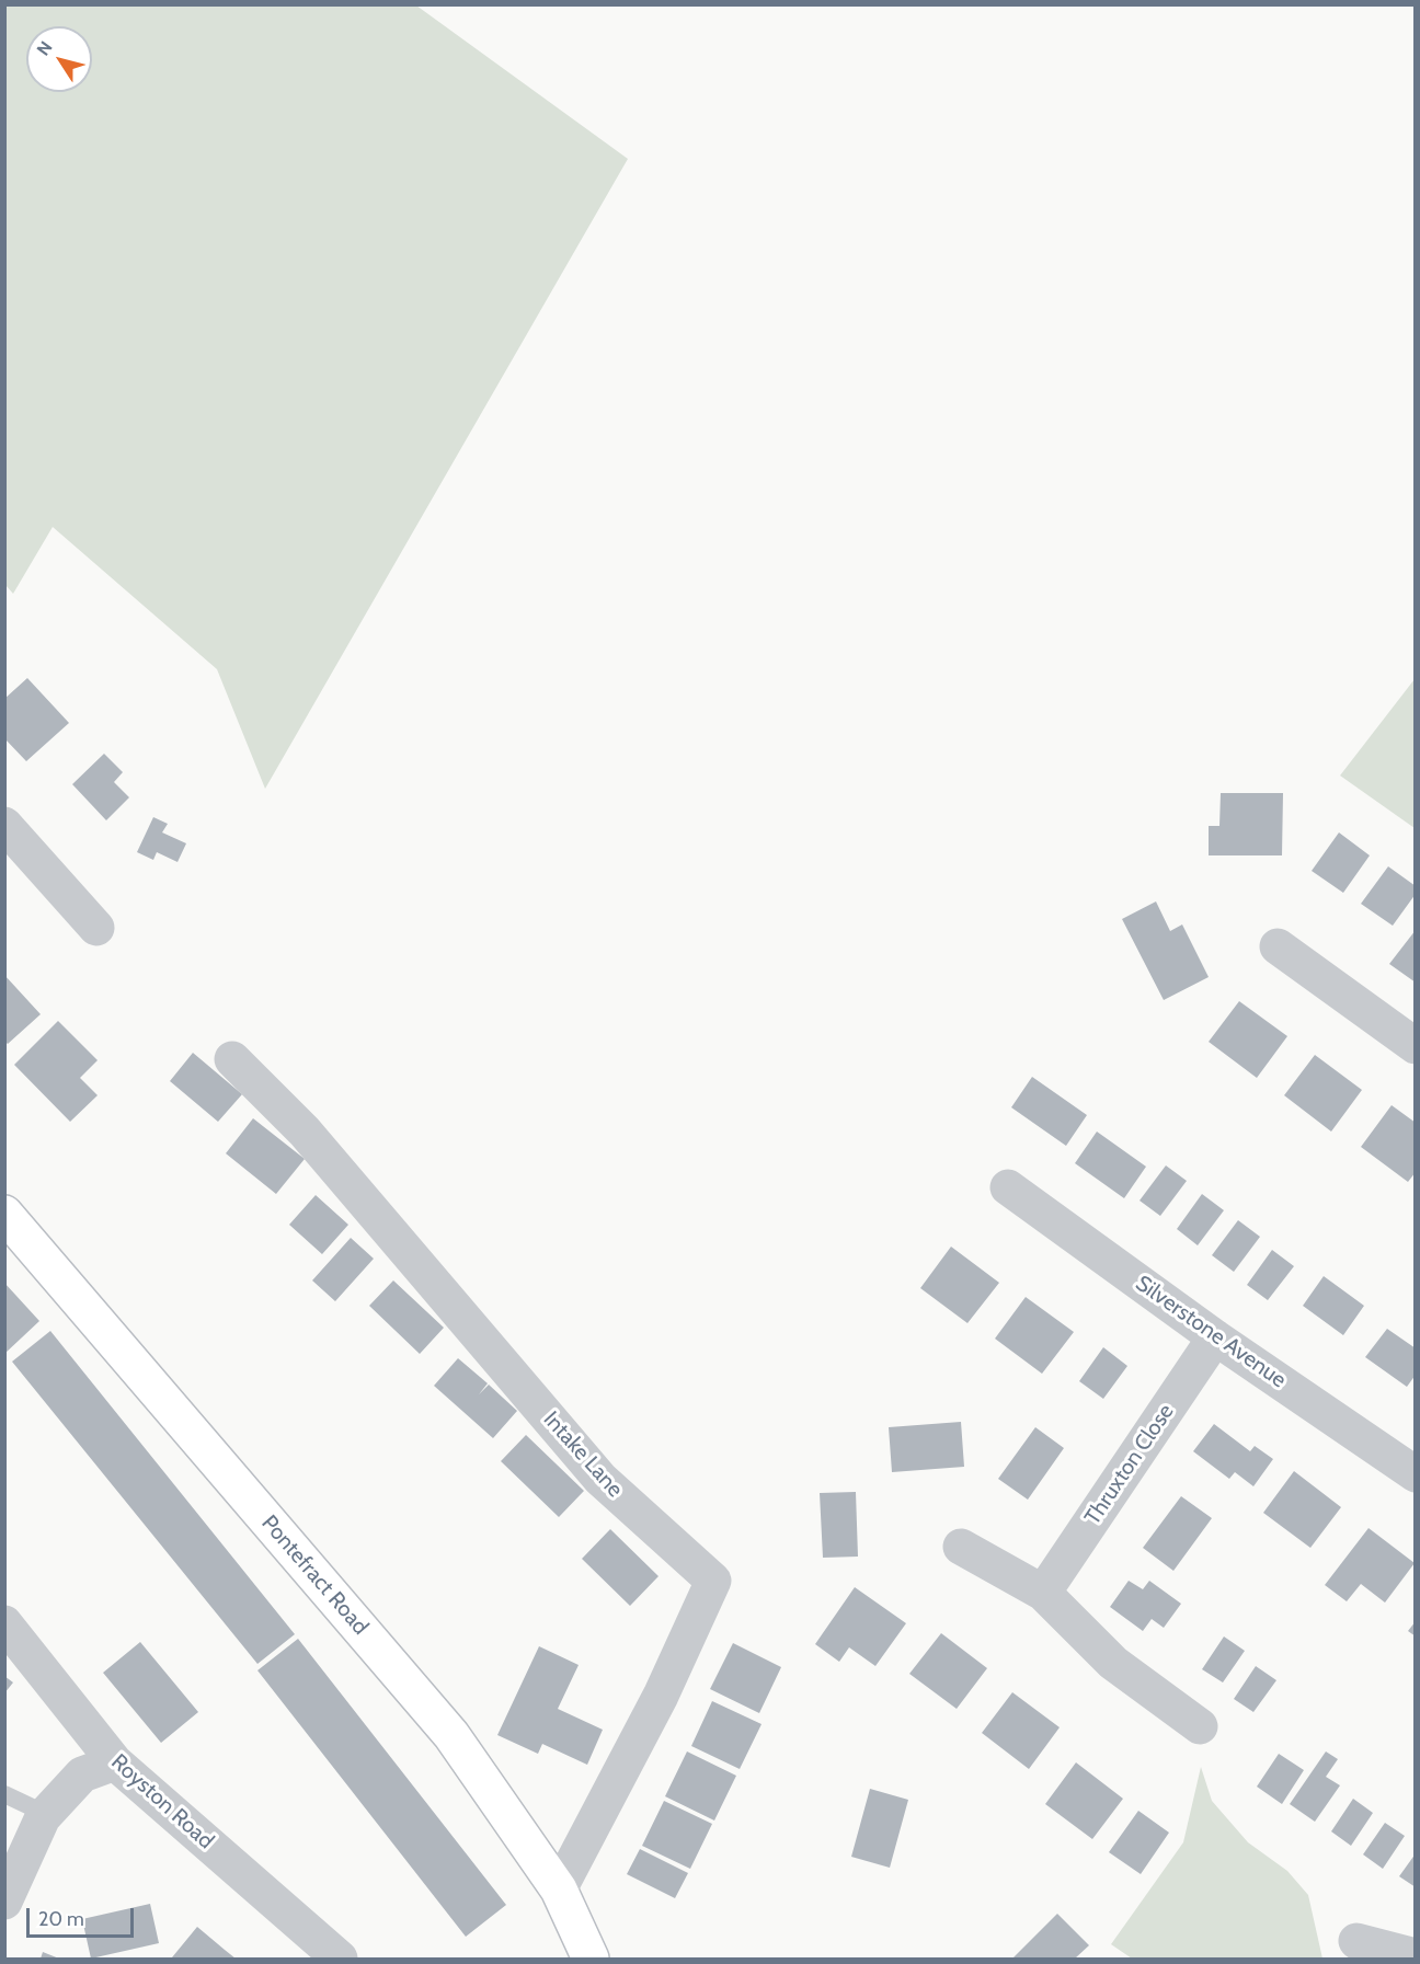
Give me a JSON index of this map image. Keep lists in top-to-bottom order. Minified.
{"streets":{"street":["Silverstone Avenue","Intake Lane","Thruxton Close","Pontefract Road","Royston Road"]},"crossings":[["Silverstone Avenue","Thruxton Close"],["Intake Lane","Pontefract Road"]],"scale_bar":"20 m","north":"top left"}
